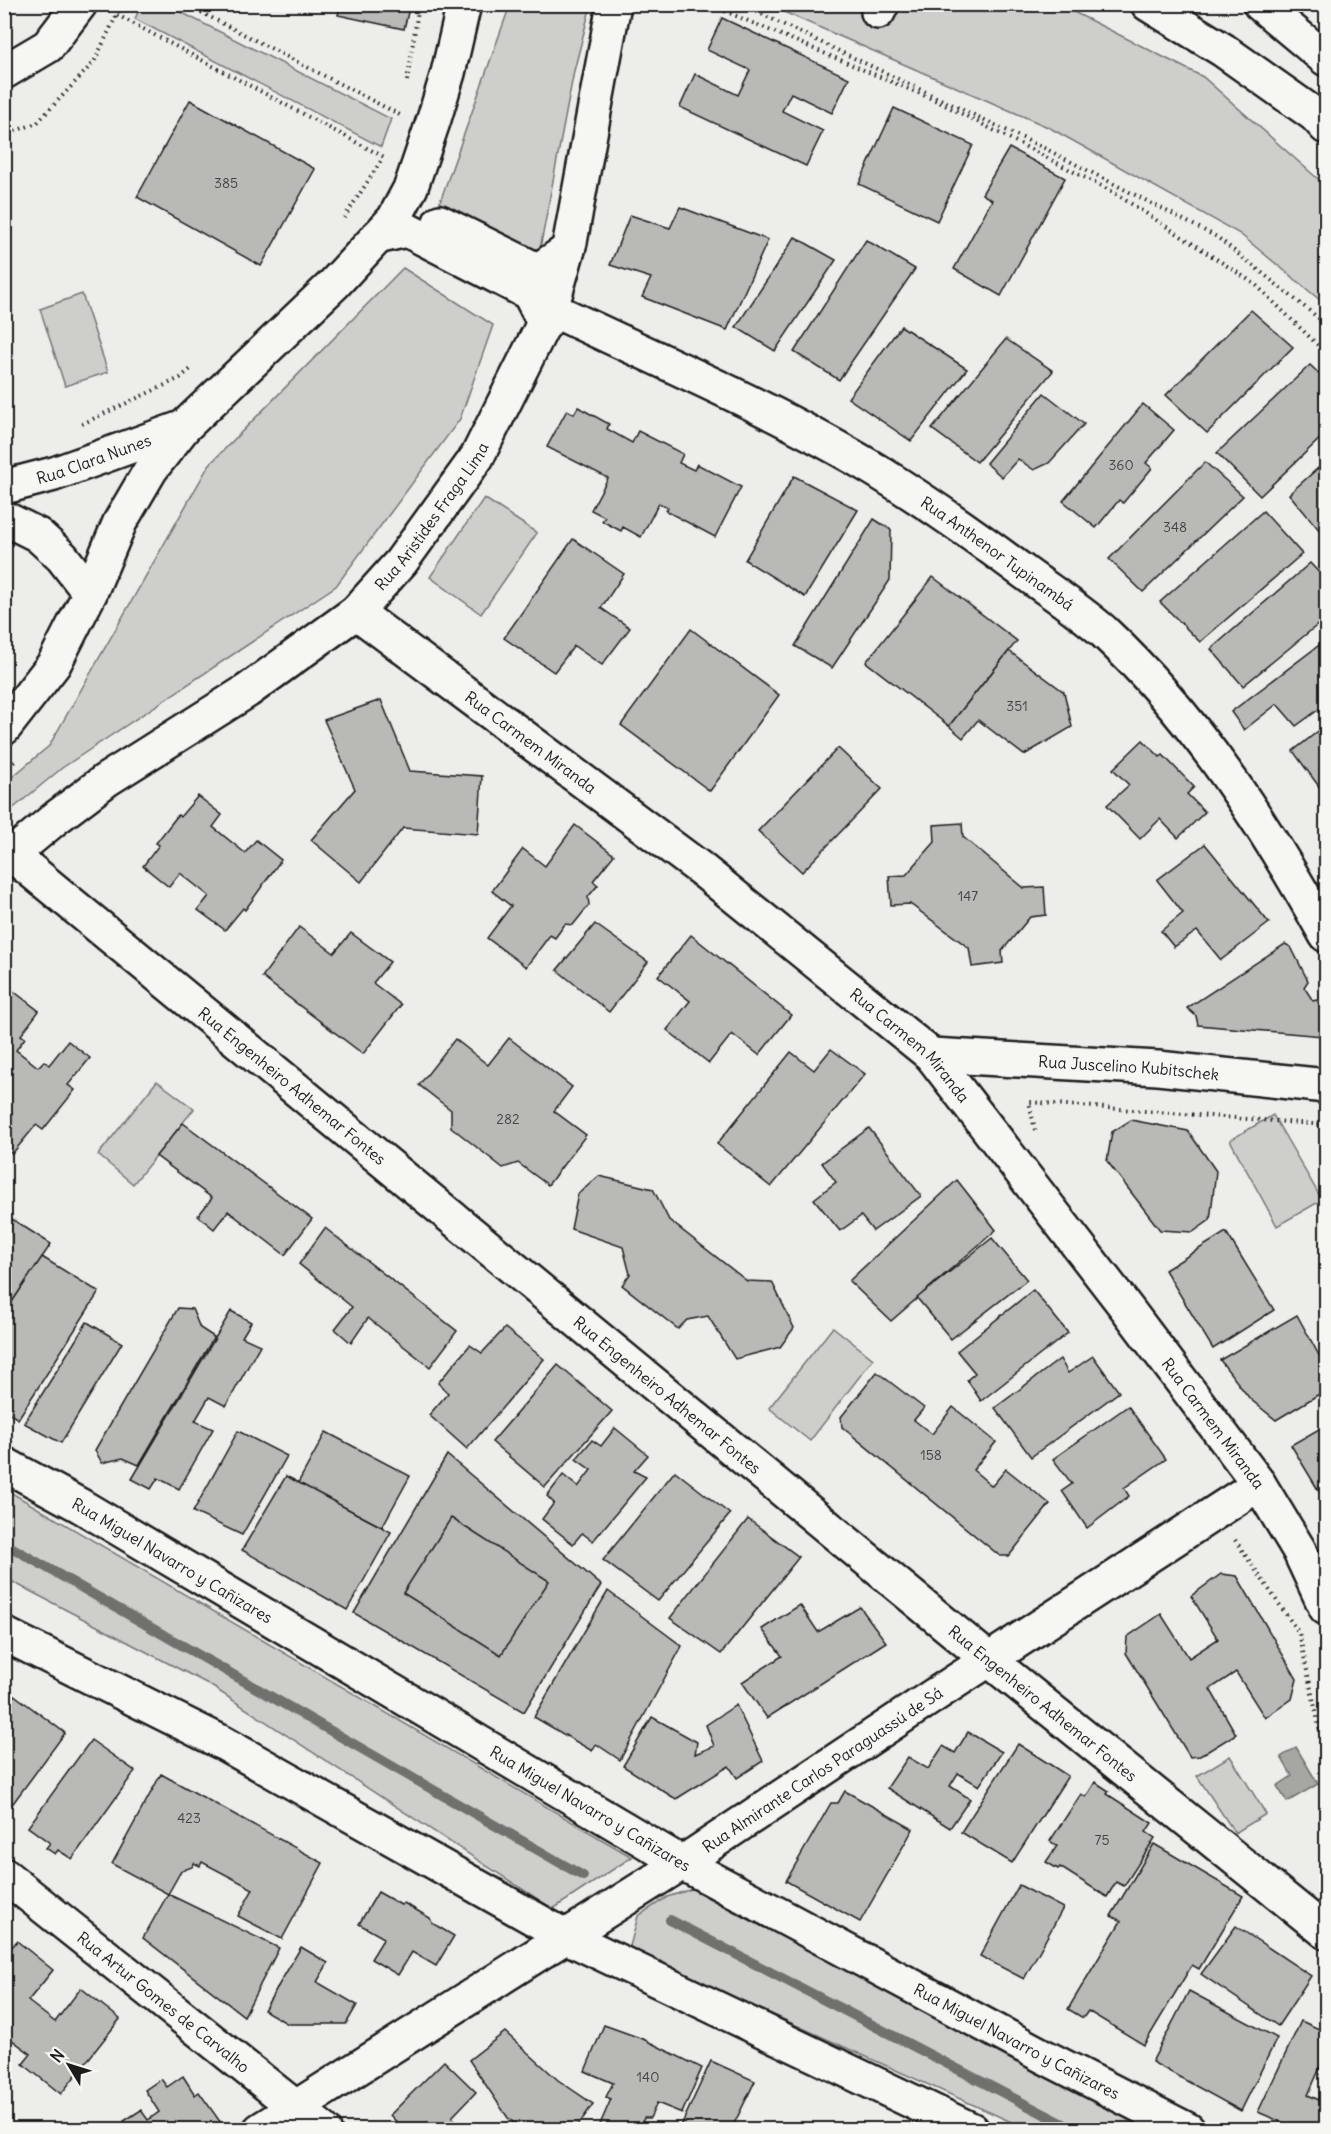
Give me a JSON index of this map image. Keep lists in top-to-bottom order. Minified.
{"streets":{"street":["Rua Clara Nunes","Rua Aristides Fraga Lima","Rua Anthenor Tupinambá","Rua Carmem Miranda","Rua Juscelino Kubitschek","Rua Engenheiro Adhemar Fontes","Rua Miguel Navarro y Cañizares","Rua Almirante Carlos Paraguassú de Sá","Rua Artur Gomes de Carvalho"]},"crossings":[["Rua Aristides Fraga Lima","Rua Anthenor Tupinambá"],["Rua Aristides Fraga Lima","Rua Carmem Miranda"],["Rua Aristides Fraga Lima","Rua Engenheiro Adhemar Fontes"],["Rua Carmem Miranda","Rua Juscelino Kubitschek"],["Rua Carmem Miranda","Rua Almirante Carlos Paraguassú de Sá"],["Rua Engenheiro Adhemar Fontes","Rua Almirante Carlos Paraguassú de Sá"],["Rua Miguel Navarro y Cañizares","Rua Almirante Carlos Paraguassú de Sá"],["Rua Almirante Carlos Paraguassú de Sá","Rua Artur Gomes de Carvalho"]],"house_numbers":["385","360","348","351","147","282","158","423","75","140"],"north":"top left"}
